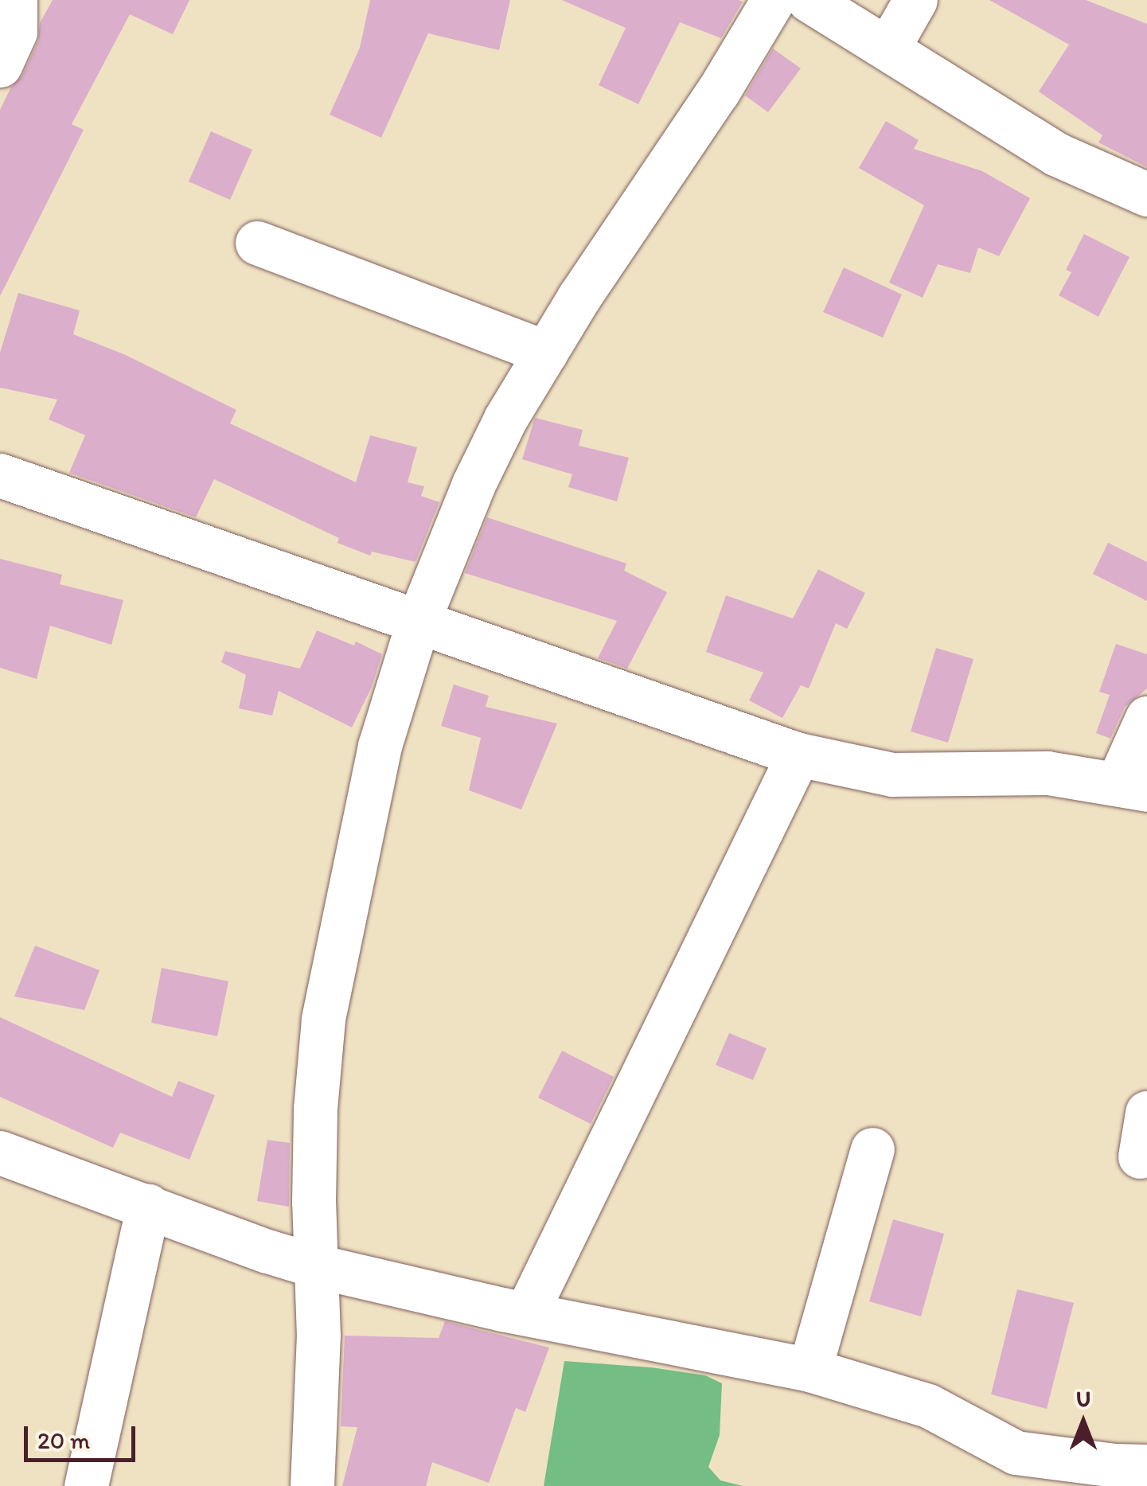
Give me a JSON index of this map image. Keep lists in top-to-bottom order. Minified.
{"scale_bar":"20 m","north":"top"}
